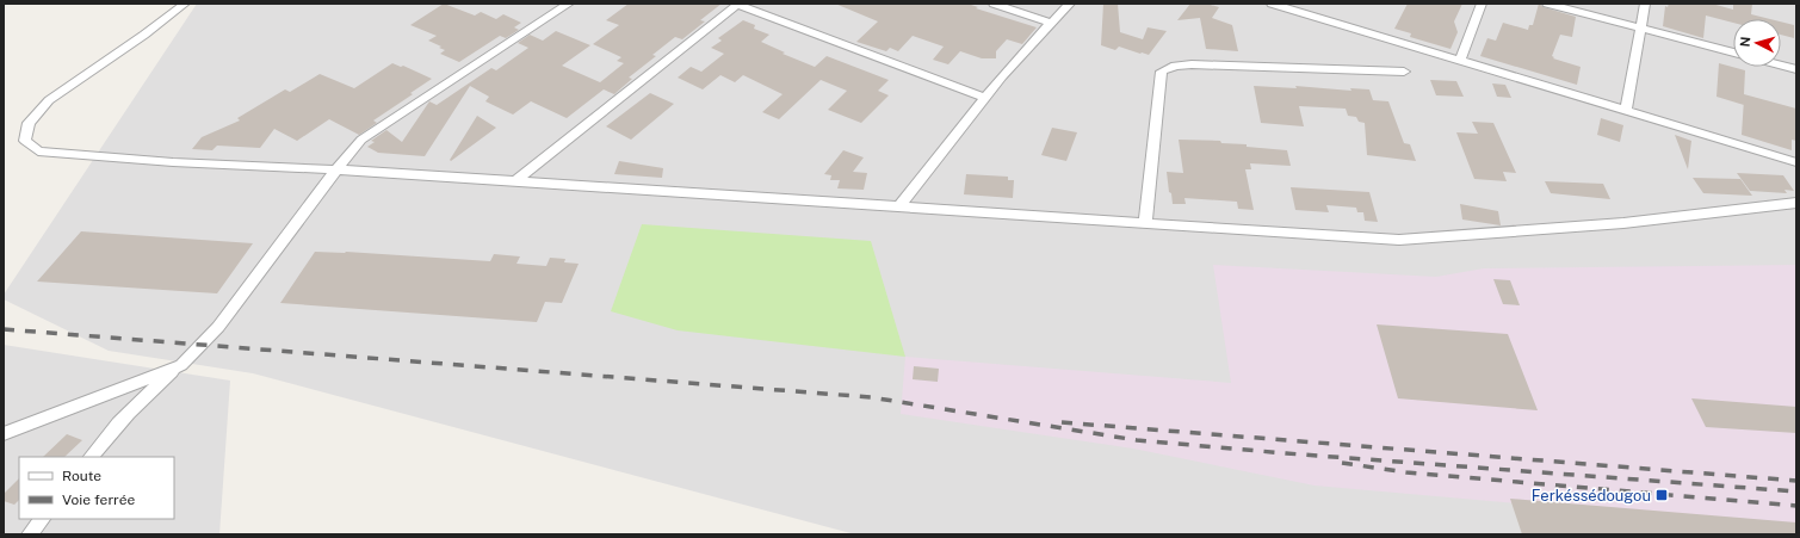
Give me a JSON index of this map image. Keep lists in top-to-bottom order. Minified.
{"places":{"transit":["Ferkéssédougou"]},"legend":["Route","Voie ferrée"],"north":"left"}
